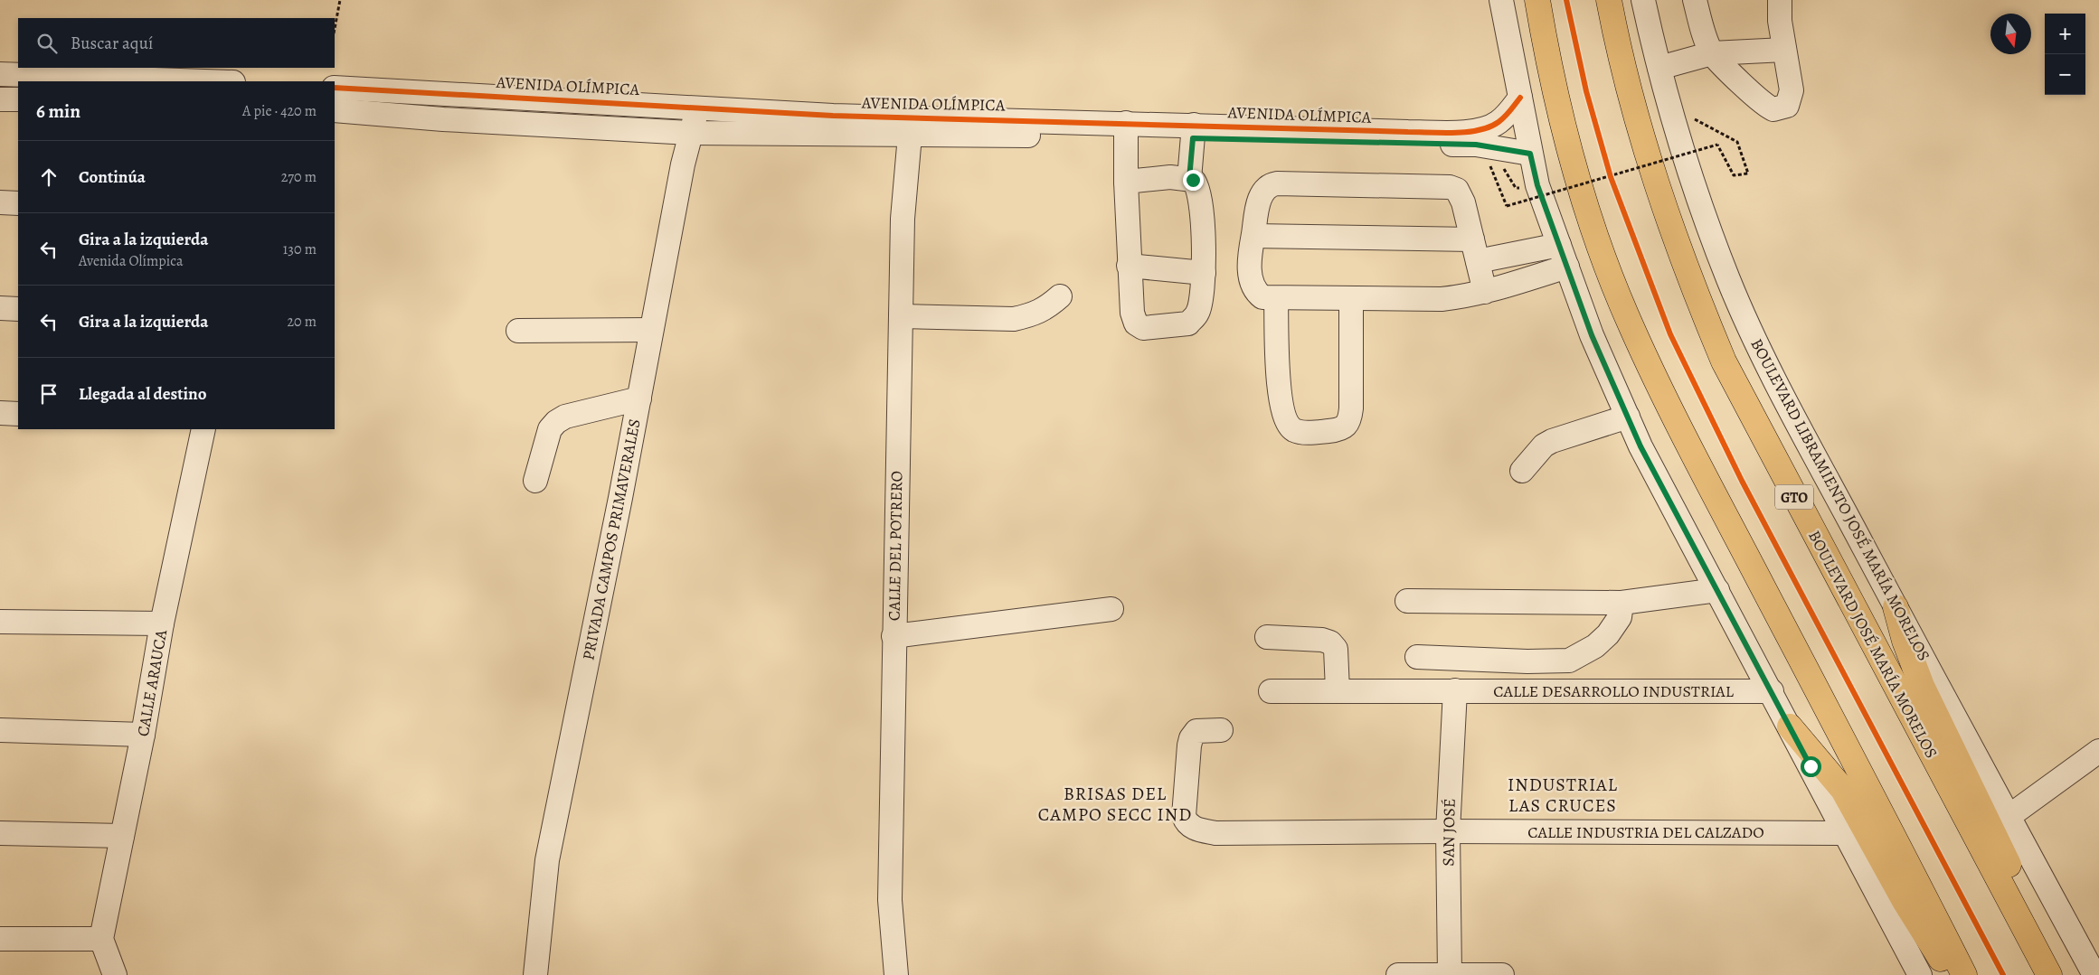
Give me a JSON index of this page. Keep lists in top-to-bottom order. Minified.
{"streets":{"main road":["GTO","BOULEVARD JOSÉ MARÍA MORELOS"],"street":["AVENIDA OLÍMPICA","BOULEVARD LIBRAMIENTO JOSÉ MARÍA MORELOS","PRIVADA CAMPOS PRIMAVERALES","CALLE DEL POTRERO","CALLE ARAUCA","CALLE DESARROLLO INDUSTRIAL","SAN JOSÉ","CALLE INDUSTRIA DEL CALZADO"]},"crossings":[["AVENIDA OLÍMPICA","PRIVADA CAMPOS PRIMAVERALES"],["AVENIDA OLÍMPICA","CALLE DEL POTRERO"],["CALLE DESARROLLO INDUSTRIAL","SAN JOSÉ"],["SAN JOSÉ","CALLE INDUSTRIA DEL CALZADO"]],"districts":["INDUSTRIAL LAS CRUCES","BRISAS DEL CAMPO SECC IND"],"north":"bottom","page":{"map_buttons":["+","−"],"search":"Buscar aquí","heading":["6 min","A pie · 420 m"],"list":[["Continúa","270 m"],["Gira a la izquierda","Avenida Olímpica","130 m"],["Gira a la izquierda","20 m"],"Llegada al destino"]}}
